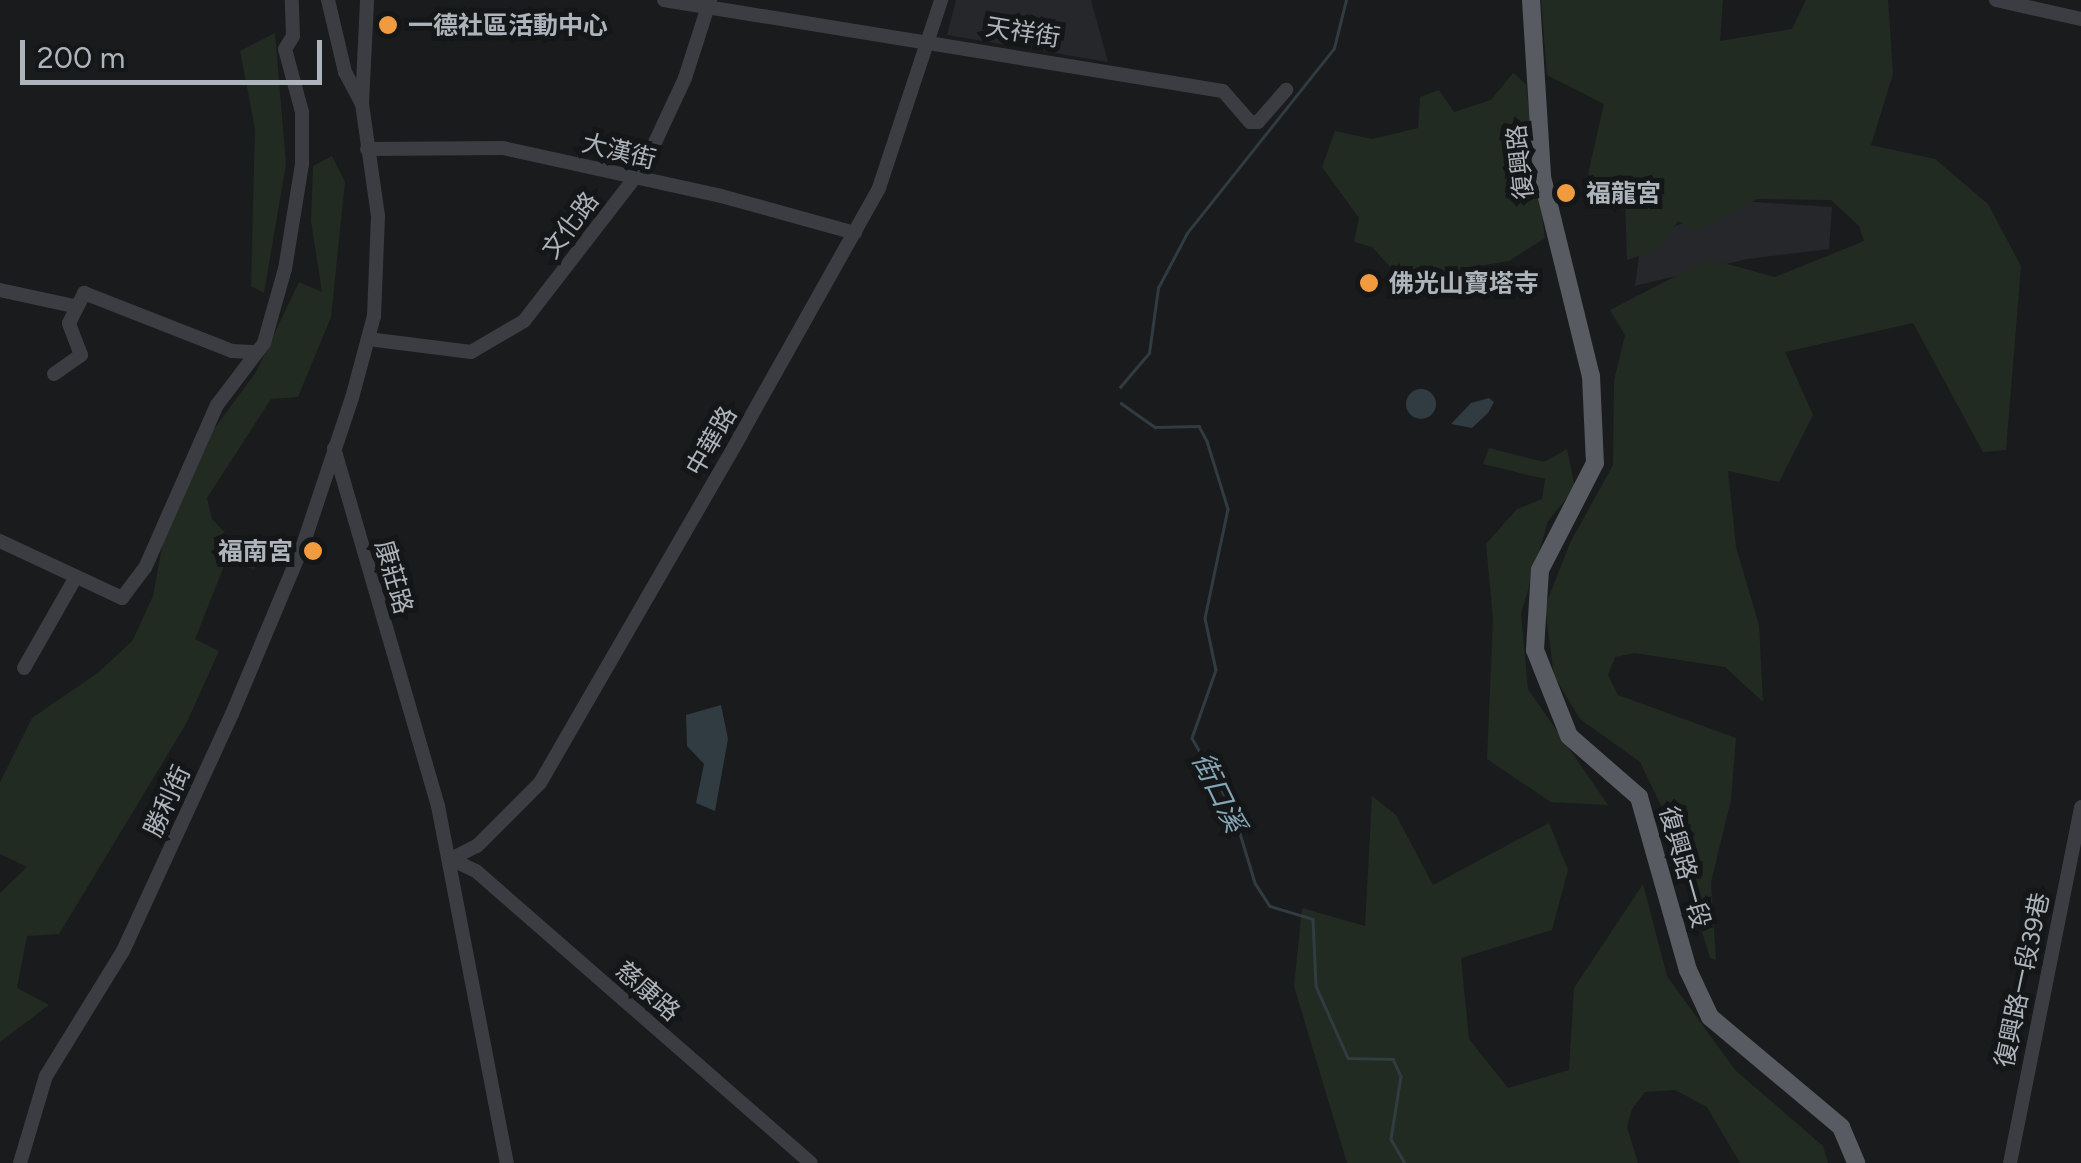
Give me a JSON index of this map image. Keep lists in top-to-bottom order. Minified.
{"streets":{"main road":["復興路","復興路一段"],"street":["天祥街","大漢街","文化路","中華路","康莊路","勝利街","復興路一段39巷","慈康路"]},"crossings":[["天祥街","文化路"],["天祥街","中華路"],["大漢街","文化路"],["大漢街","中華路"],["復興路","復興路一段"],["中華路","康莊路"],["中華路","慈康路"],["康莊路","勝利街"],["康莊路","慈康路"]],"water":["街口溪"],"places":["一德社區活動中心","福龍宮","佛光山寶塔寺","福南宮"],"scale_bar":"200 m"}
